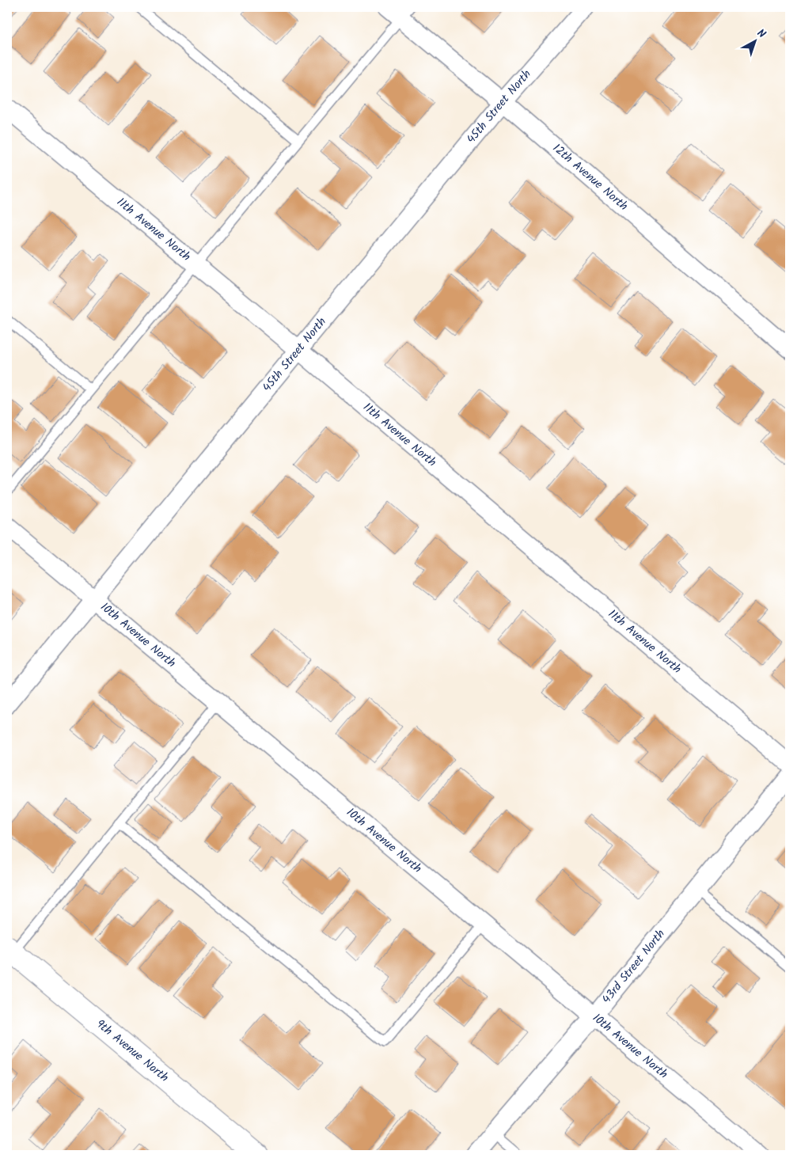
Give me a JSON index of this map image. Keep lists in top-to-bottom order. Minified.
{"streets":{"street":["45th Street North","12th Avenue North","11th Avenue North","10th Avenue North","43rd Street North","9th Avenue North"]},"crossings":[["45th Street North","12th Avenue North"],["45th Street North","11th Avenue North"],["45th Street North","10th Avenue North"],["10th Avenue North","43rd Street North"]],"north":"top right"}
